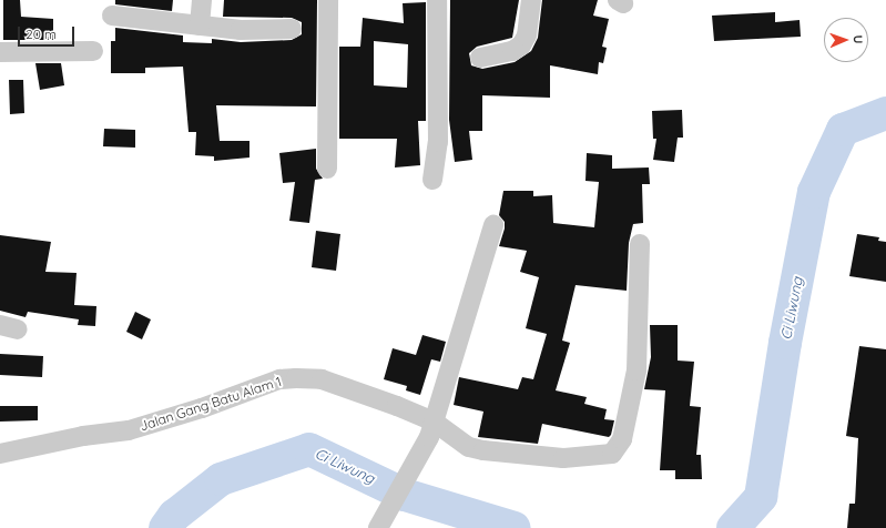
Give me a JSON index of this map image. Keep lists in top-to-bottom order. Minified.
{"streets":{"street":["Jalan Gang Batu Alam 1"]},"water":["Ci Liwung"],"scale_bar":"20 m","north":"right"}
